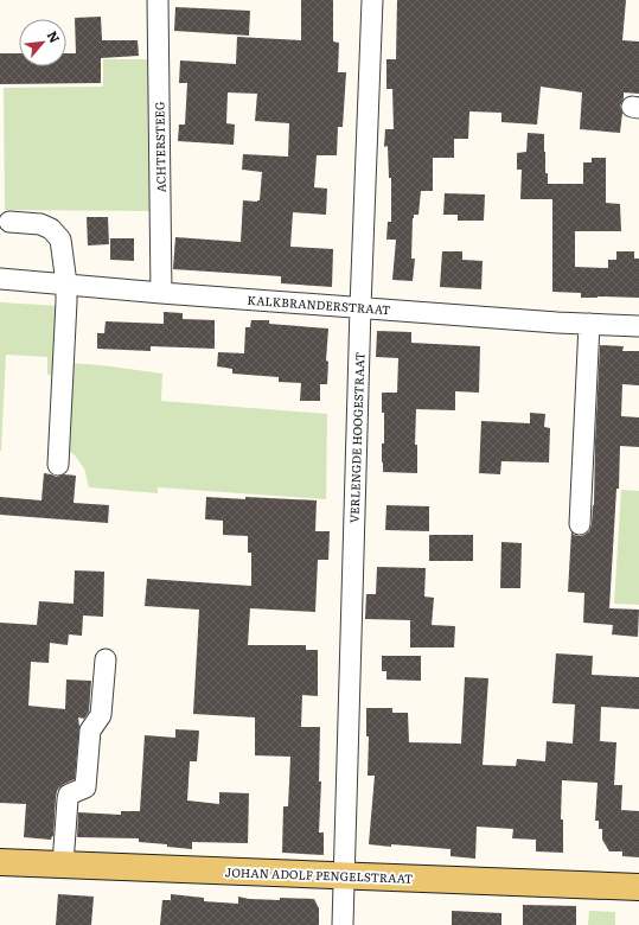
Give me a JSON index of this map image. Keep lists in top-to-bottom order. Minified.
{"streets":{"main road":["JOHAN ADOLF PENGELSTRAAT"],"street":["ACHTERSTEEG","KALKBRANDERSTRAAT","VERLENGDE HOOGESTRAAT"]},"crossings":[["ACHTERSTEEG","KALKBRANDERSTRAAT"],["KALKBRANDERSTRAAT","VERLENGDE HOOGESTRAAT"],["VERLENGDE HOOGESTRAAT","JOHAN ADOLF PENGELSTRAAT"]],"north":"top right"}
